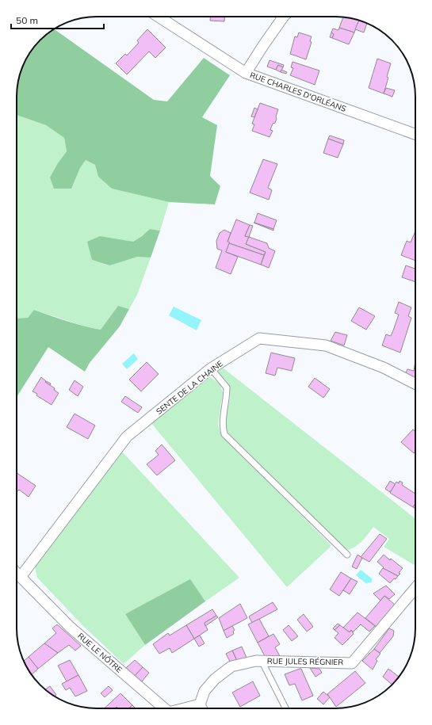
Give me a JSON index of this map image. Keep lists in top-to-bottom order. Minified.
{"streets":{"street":["RUE CHARLES D'ORLÉANS","SENTE DE LA CHAINE","RUE LE NÔTRE","RUE JULES RÉGNIER"]},"crossings":[["SENTE DE LA CHAINE","RUE LE NÔTRE"]],"scale_bar":"50 m"}
